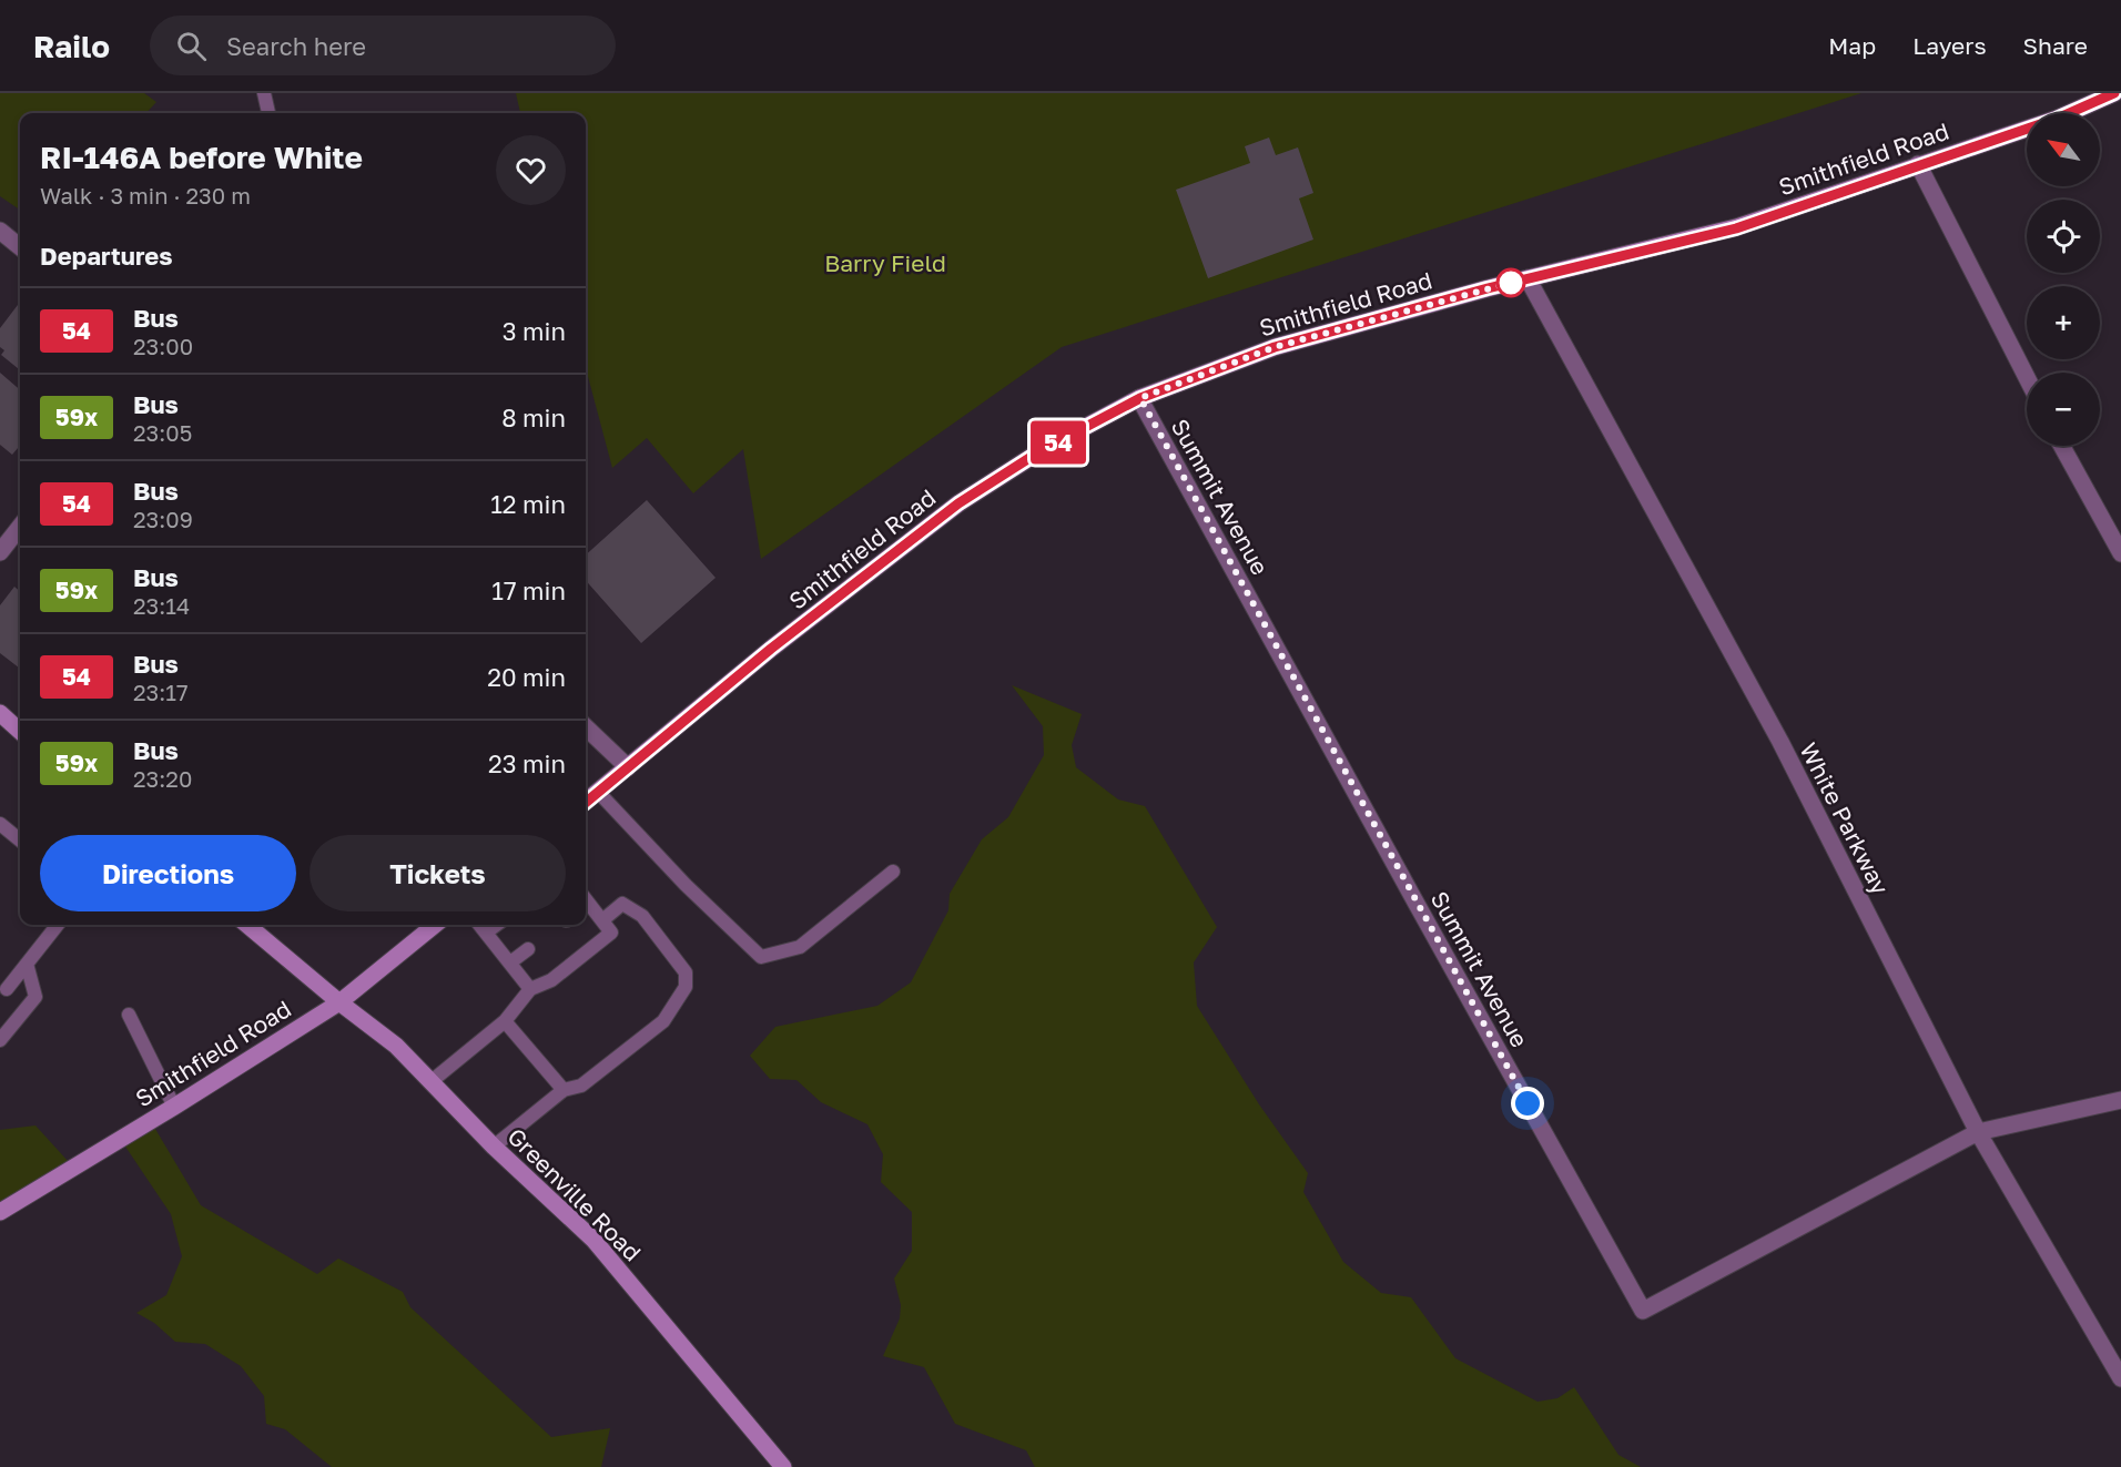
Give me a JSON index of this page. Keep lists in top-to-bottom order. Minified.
{"streets":{"main road":["Smithfield Road","Greenville Road"],"street":["Summit Avenue","White Parkway"]},"crossings":[["Smithfield Road","Summit Avenue"],["Smithfield Road","White Parkway"],["Smithfield Road","Greenville Road"],["Summit Avenue","White Parkway"]],"parks":["Barry Field"],"lines":["bus line 54"],"north":"top left","page":{"header":"Railo","search":"Search here","nav":["Map","Layers","Share"],"on_map":"54","map_buttons":["+","−"],"heading":[["RI-146A before White","Walk · 3 min · 230 m"],"Departures"],"list":[{"mark":"54","name":"Bus","note":"23:00","value":"3 min"},{"mark":"59x","name":"Bus","note":"23:05","value":"8 min"},{"mark":"54","name":"Bus","note":"23:09","value":"12 min"},{"mark":"59x","name":"Bus","note":"23:14","value":"17 min"},{"mark":"54","name":"Bus","note":"23:17","value":"20 min"},{"mark":"59x","name":"Bus","note":"23:20","value":"23 min"}],"buttons":["Directions","Tickets"]}}
